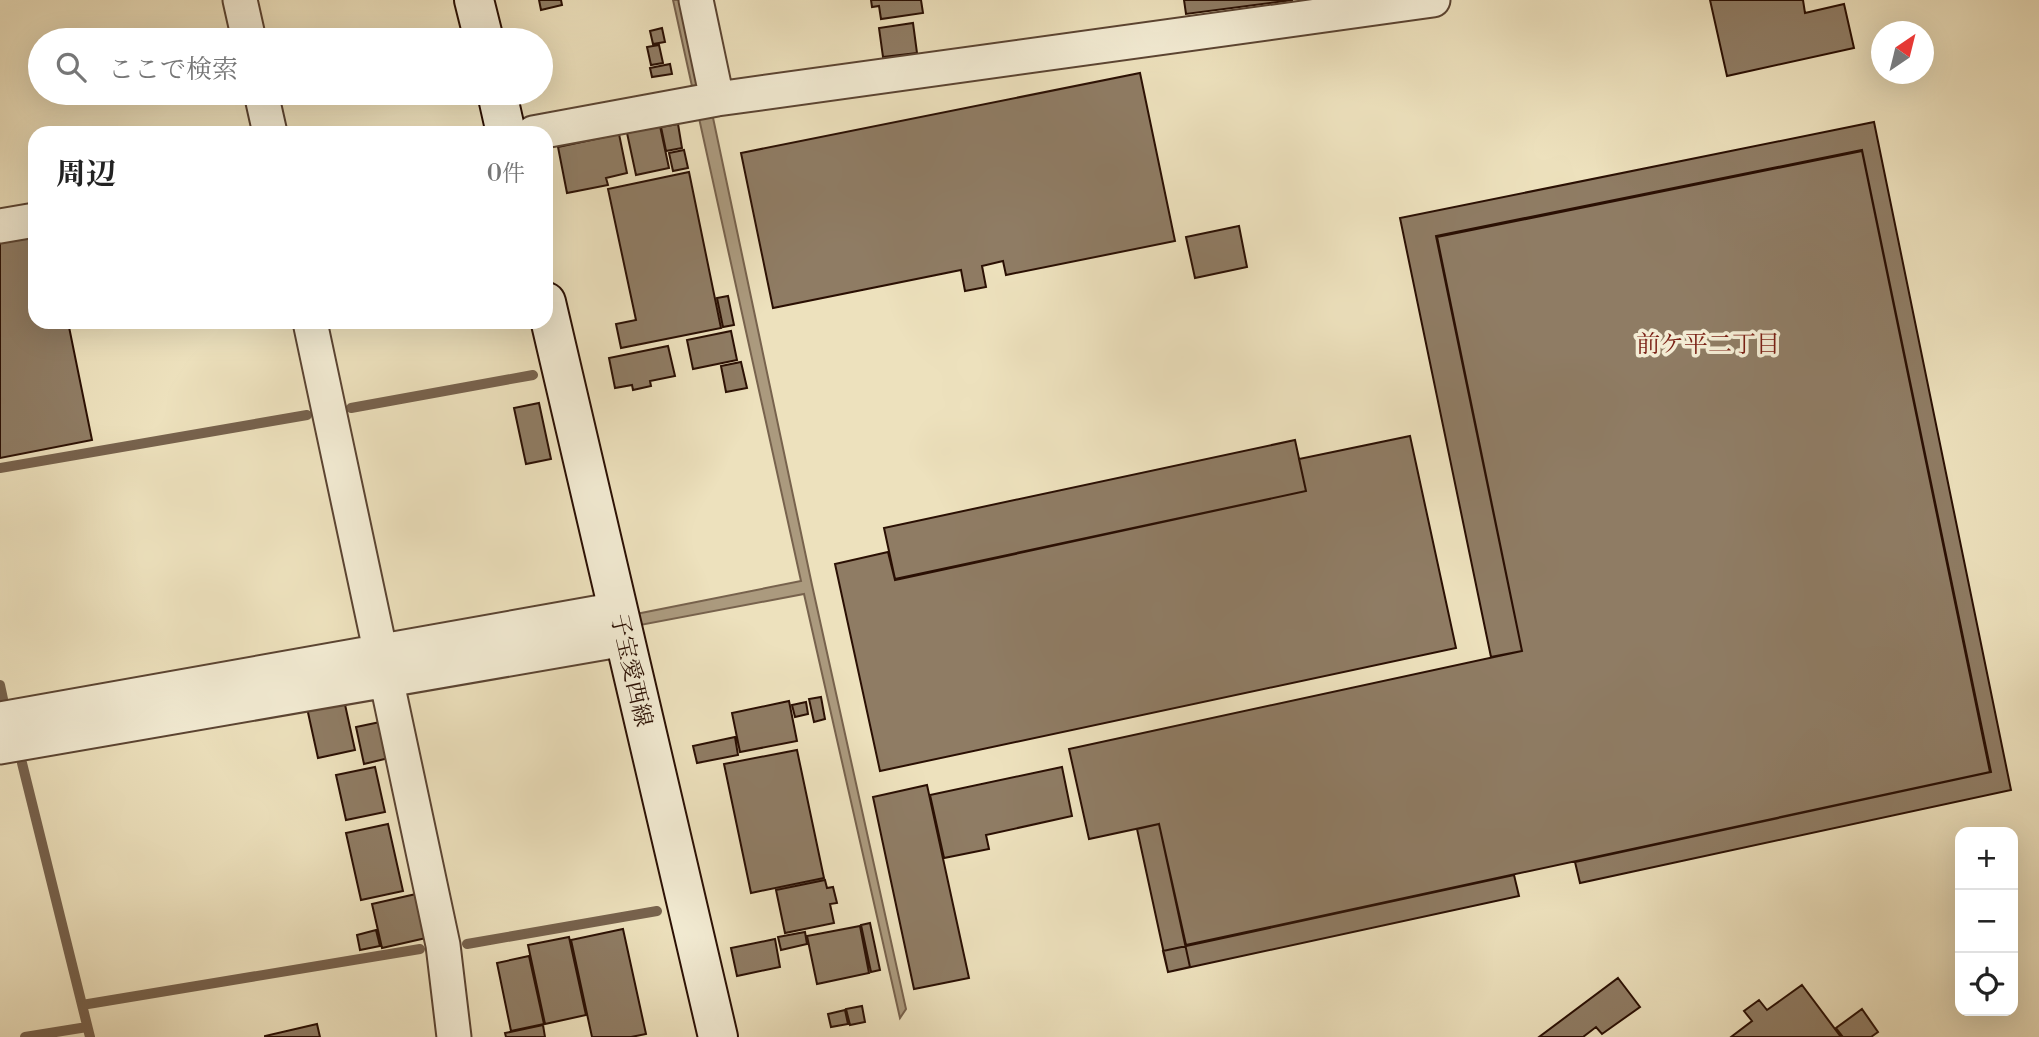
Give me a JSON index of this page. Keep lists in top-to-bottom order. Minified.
{"streets":{"main road":["子宝愛西線"]},"districts":["前ケ平二丁目"],"north":"top right","page":{"search":"ここで検索","heading":["周辺","0件"],"map_buttons":["+","−"]}}
